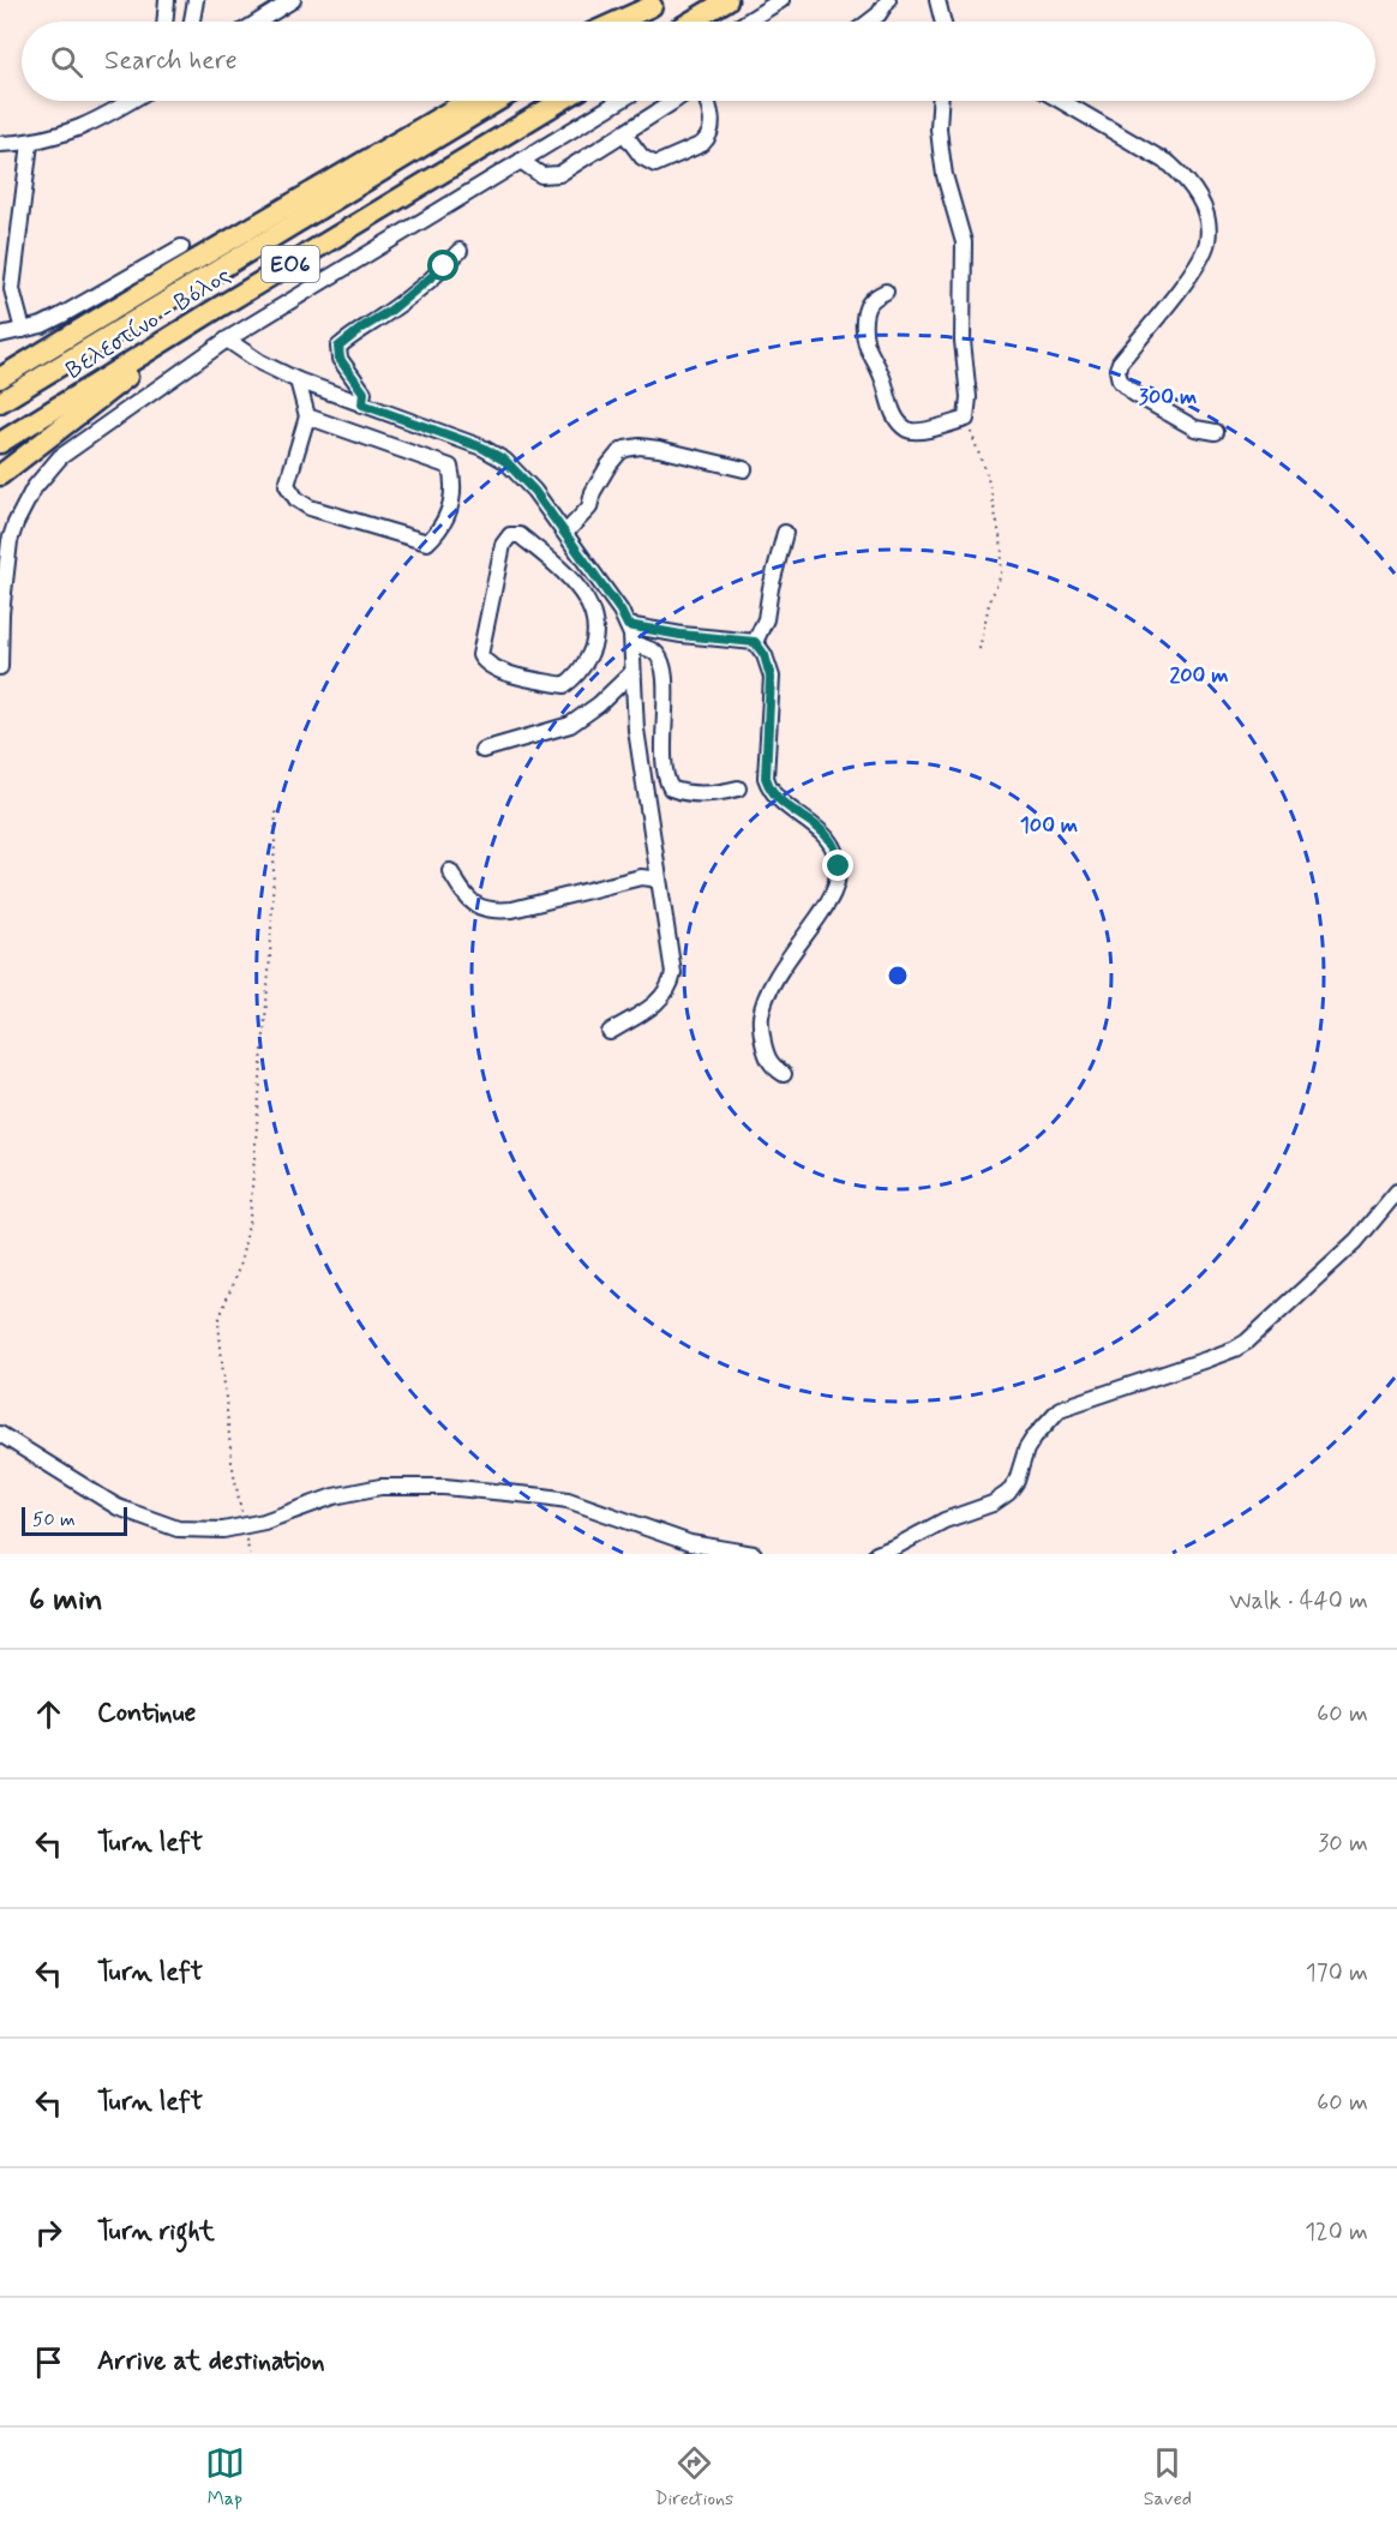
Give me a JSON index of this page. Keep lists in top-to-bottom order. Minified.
{"streets":{"highway":["ΕΟ6","Βελεστίνο - Βόλος"]},"scale_bar":"50 m","page":{"search":"Search here","scale":"50 m","heading":["6 min","Walk · 440 m"],"list":[["Continue","60 m"],["Turn left","30 m"],["Turn left","170 m"],["Turn left","60 m"],["Turn right","120 m"],"Arrive at destination"],"nav":["Map","Directions","Saved"]},"rings":["300 m","200 m","100 m"]}
